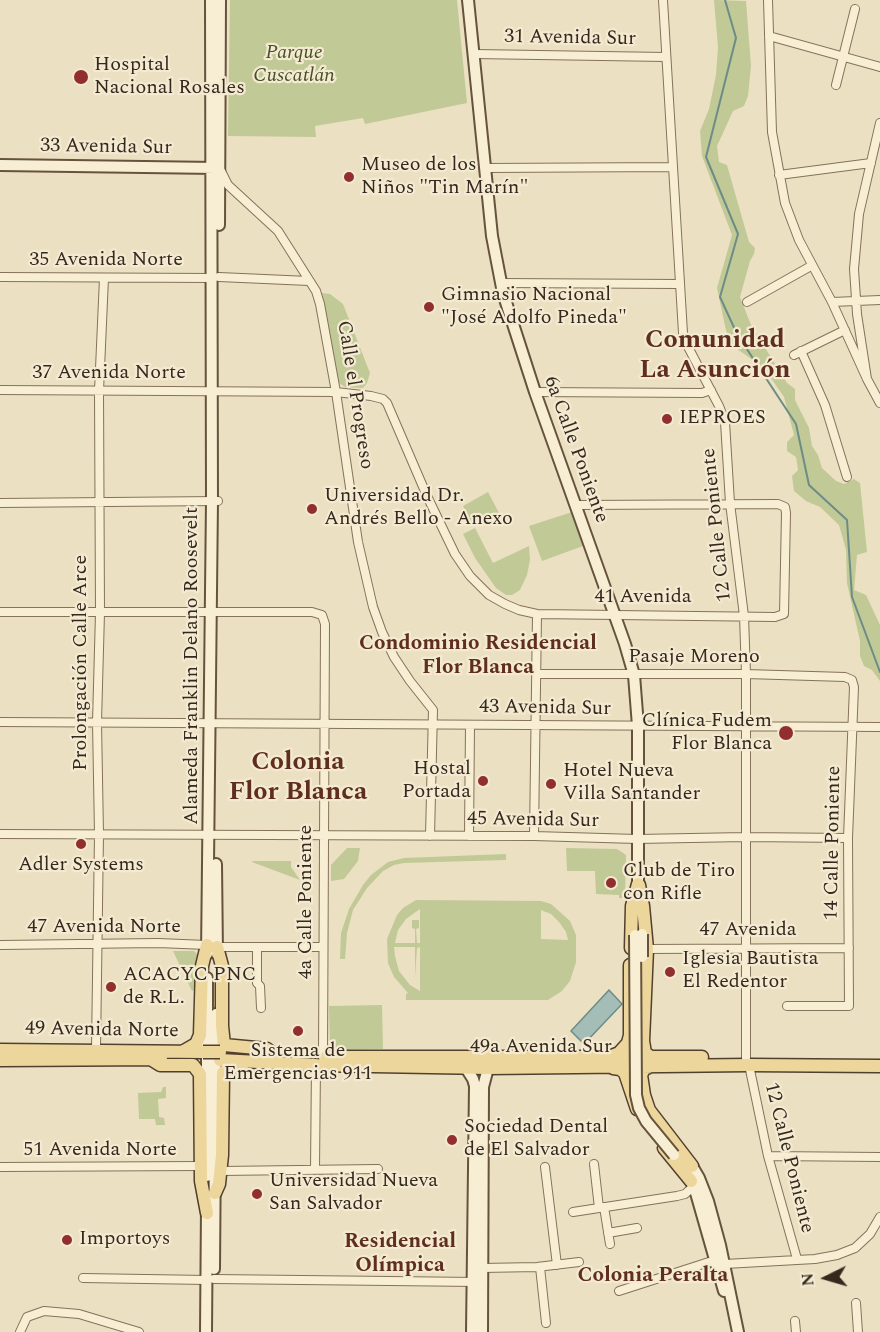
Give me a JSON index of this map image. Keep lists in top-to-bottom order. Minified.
{"streets":{"main road":["49 Avenida Norte","49a Avenida Sur"],"street":["31 Avenida Sur","33 Avenida Sur","35 Avenida Norte","37 Avenida Norte","Calle el Progreso","6a Calle Poniente","12 Calle Poniente","41 Avenida","Pasaje Moreno","Prolongación Calle Arce","Alameda Franklin Delano Roosevelt","43 Avenida Sur","45 Avenida Sur","14 Calle Poniente","4a Calle Poniente","47 Avenida Norte","47 Avenida","51 Avenida Norte"]},"crossings":[["31 Avenida Sur","6a Calle Poniente"],["31 Avenida Sur","12 Calle Poniente"],["33 Avenida Sur","Calle el Progreso"],["33 Avenida Sur","Alameda Franklin Delano Roosevelt"],["35 Avenida Norte","Calle el Progreso"],["35 Avenida Norte","Prolongación Calle Arce"],["35 Avenida Norte","Alameda Franklin Delano Roosevelt"],["37 Avenida Norte","Calle el Progreso"],["37 Avenida Norte","41 Avenida"],["37 Avenida Norte","Prolongación Calle Arce"],["37 Avenida Norte","Alameda Franklin Delano Roosevelt"],["Calle el Progreso","Alameda Franklin Delano Roosevelt"],["Calle el Progreso","43 Avenida Sur"],["6a Calle Poniente","41 Avenida"],["6a Calle Poniente","Pasaje Moreno"],["6a Calle Poniente","43 Avenida Sur"],["6a Calle Poniente","45 Avenida Sur"],["6a Calle Poniente","49a Avenida Sur"],["12 Calle Poniente","41 Avenida"],["12 Calle Poniente","Pasaje Moreno"],["12 Calle Poniente","43 Avenida Sur"],["12 Calle Poniente","45 Avenida Sur"],["12 Calle Poniente","47 Avenida"],["12 Calle Poniente","49a Avenida Sur"],["Pasaje Moreno","14 Calle Poniente"],["Prolongación Calle Arce","43 Avenida Sur"],["Prolongación Calle Arce","45 Avenida Sur"],["Prolongación Calle Arce","47 Avenida Norte"],["Prolongación Calle Arce","49 Avenida Norte"],["Alameda Franklin Delano Roosevelt","43 Avenida Sur"],["Alameda Franklin Delano Roosevelt","45 Avenida Sur"],["Alameda Franklin Delano Roosevelt","4a Calle Poniente"],["Alameda Franklin Delano Roosevelt","47 Avenida Norte"],["43 Avenida Sur","14 Calle Poniente"],["43 Avenida Sur","4a Calle Poniente"],["45 Avenida Sur","14 Calle Poniente"],["45 Avenida Sur","4a Calle Poniente"],["14 Calle Poniente","47 Avenida"],["4a Calle Poniente","47 Avenida Norte"],["4a Calle Poniente","49a Avenida Sur"],["49 Avenida Norte","49a Avenida Sur"]],"districts":["Comunidad La Asunción","Condominio Residencial Flor Blanca","Colonia Flor Blanca","Residencial Olímpica","Colonia Peralta"],"parks":["Parque Cuscatlán"],"places":["Hospital Nacional Rosales","Museo de los Niños \"Tin Marín\"","Gimnasio Nacional \"José Adolfo Pineda\"","IEPROES","Universidad Dr. Andrés Bello - Anexo","Clínica Fudem Flor Blanca","Hostal Portada","Hotel Nueva Villa Santander","Adler Systems","Club de Tiro con Rifle","Iglesia Bautista El Redentor","ACACYC PNC de R.L.","Sistema de Emergencias 911","Sociedad Dental de El Salvador","Universidad Nueva San Salvador","Importoys"],"north":"left"}
